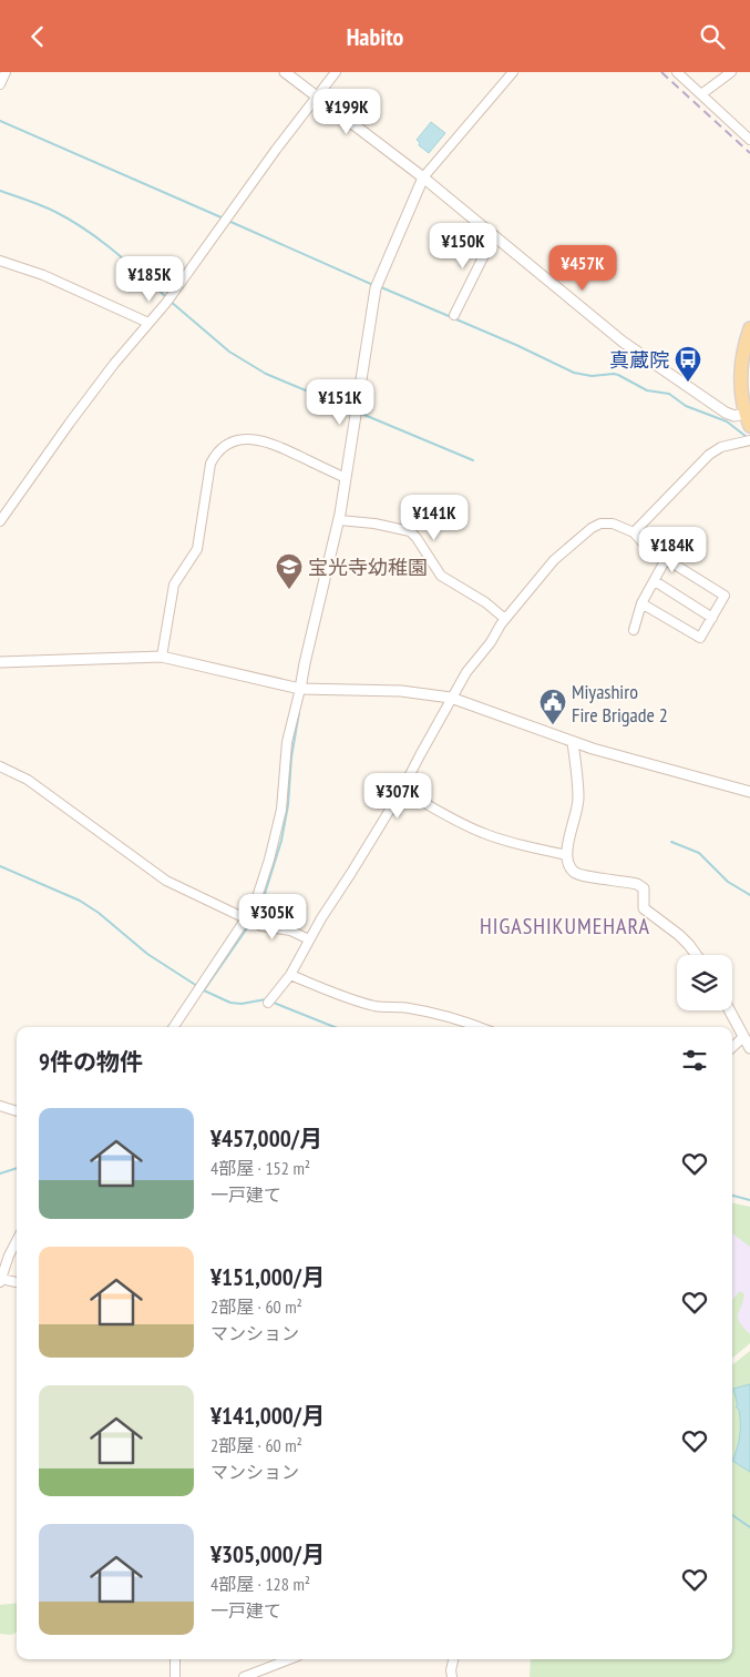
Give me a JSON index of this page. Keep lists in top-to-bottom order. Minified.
{"districts":["HIGASHIKUMEHARA"],"places":{"bus stop":["真蔵院"],"school or university":["宝光寺幼稚園"],"public building":["Miyashiro Fire Brigade 2"]},"page":{"header":"Habito","price":["¥199K","¥150K","¥457K","¥185K","¥151K","¥141K","¥184K","¥307K","¥305K"],"heading":"9件の物件","list":[{"name":"¥457,000/月","note":"4部屋 · 152 m² · 一戸建て"},{"name":"¥151,000/月","note":"2部屋 · 60 m² · マンション"},{"name":"¥141,000/月","note":"2部屋 · 60 m² · マンション"},{"name":"¥305,000/月","note":"4部屋 · 128 m² · 一戸建て"}]}}
